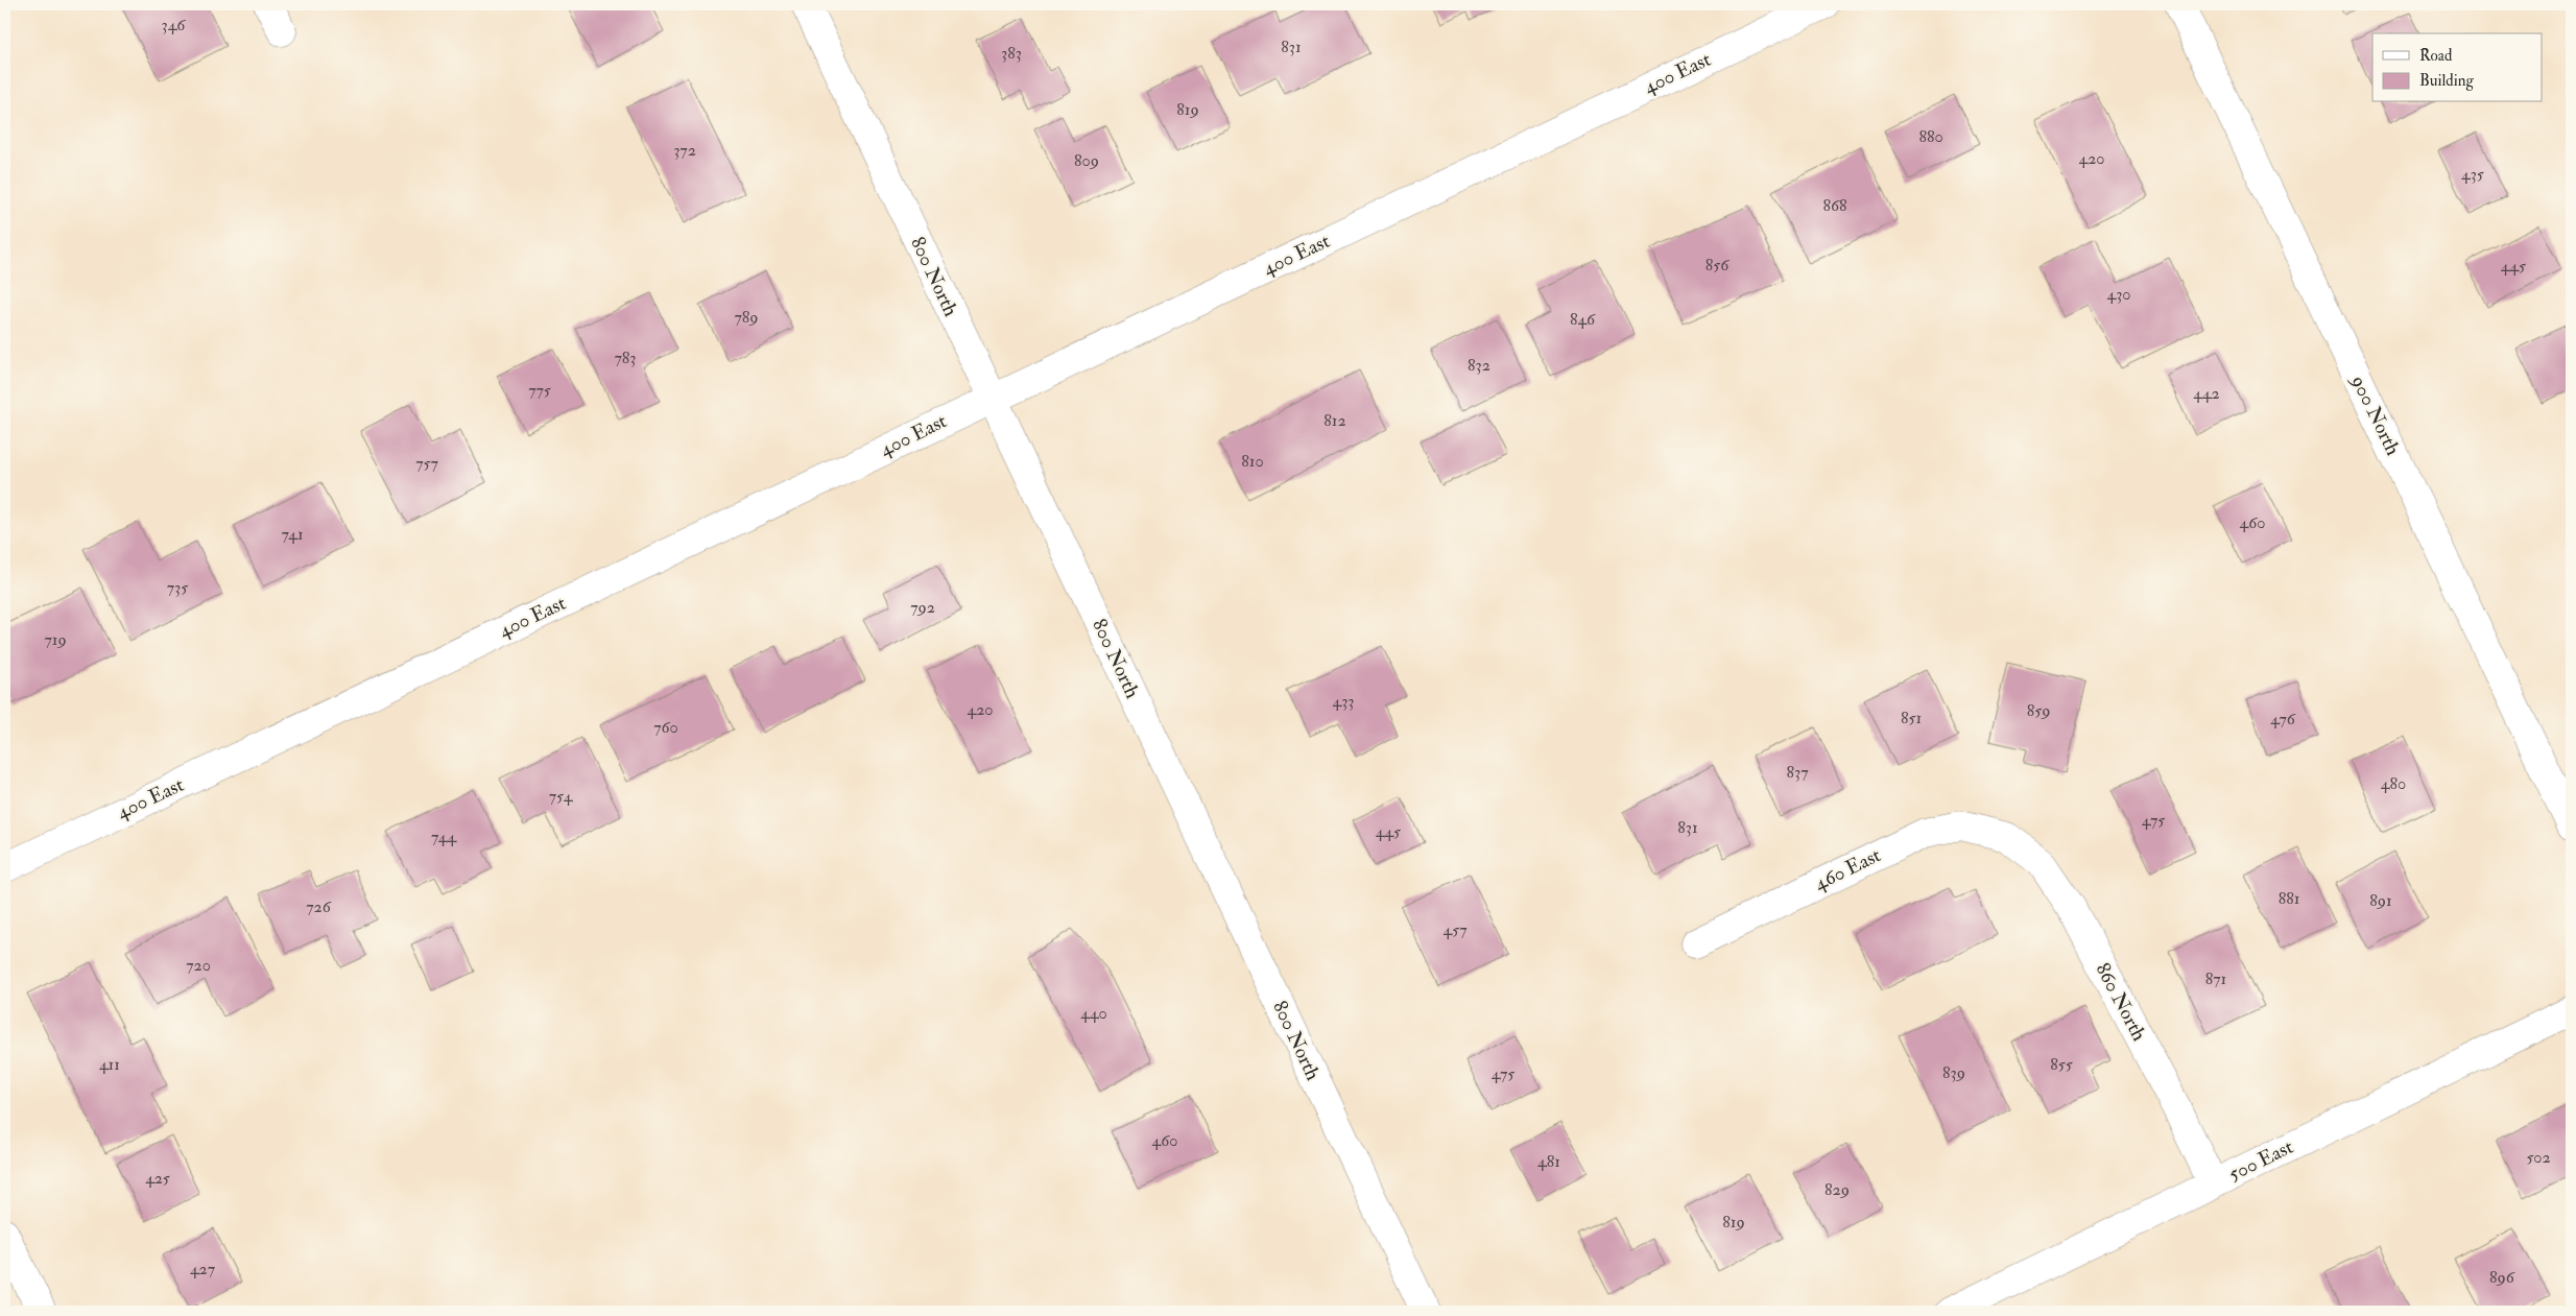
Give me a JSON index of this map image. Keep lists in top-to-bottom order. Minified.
{"streets":{"street":["400 East","800 North","900 North","460 East","860 North","500 East"]},"crossings":[["400 East","800 North"],["460 East","860 North"],["860 North","500 East"]],"house_numbers":["346","831","383","819","880","372","420","809","435","868","856","445","430","789","846","783","832","775","442","812","810","757","460","741","735","792","719","433","420","859","851","476","760","837","480","754","475","831","445","744","881","891","726","457","720","871","440","411","855","839","475","460","502","481","425","829","819","427","896"],"legend":["Road","Building"]}
